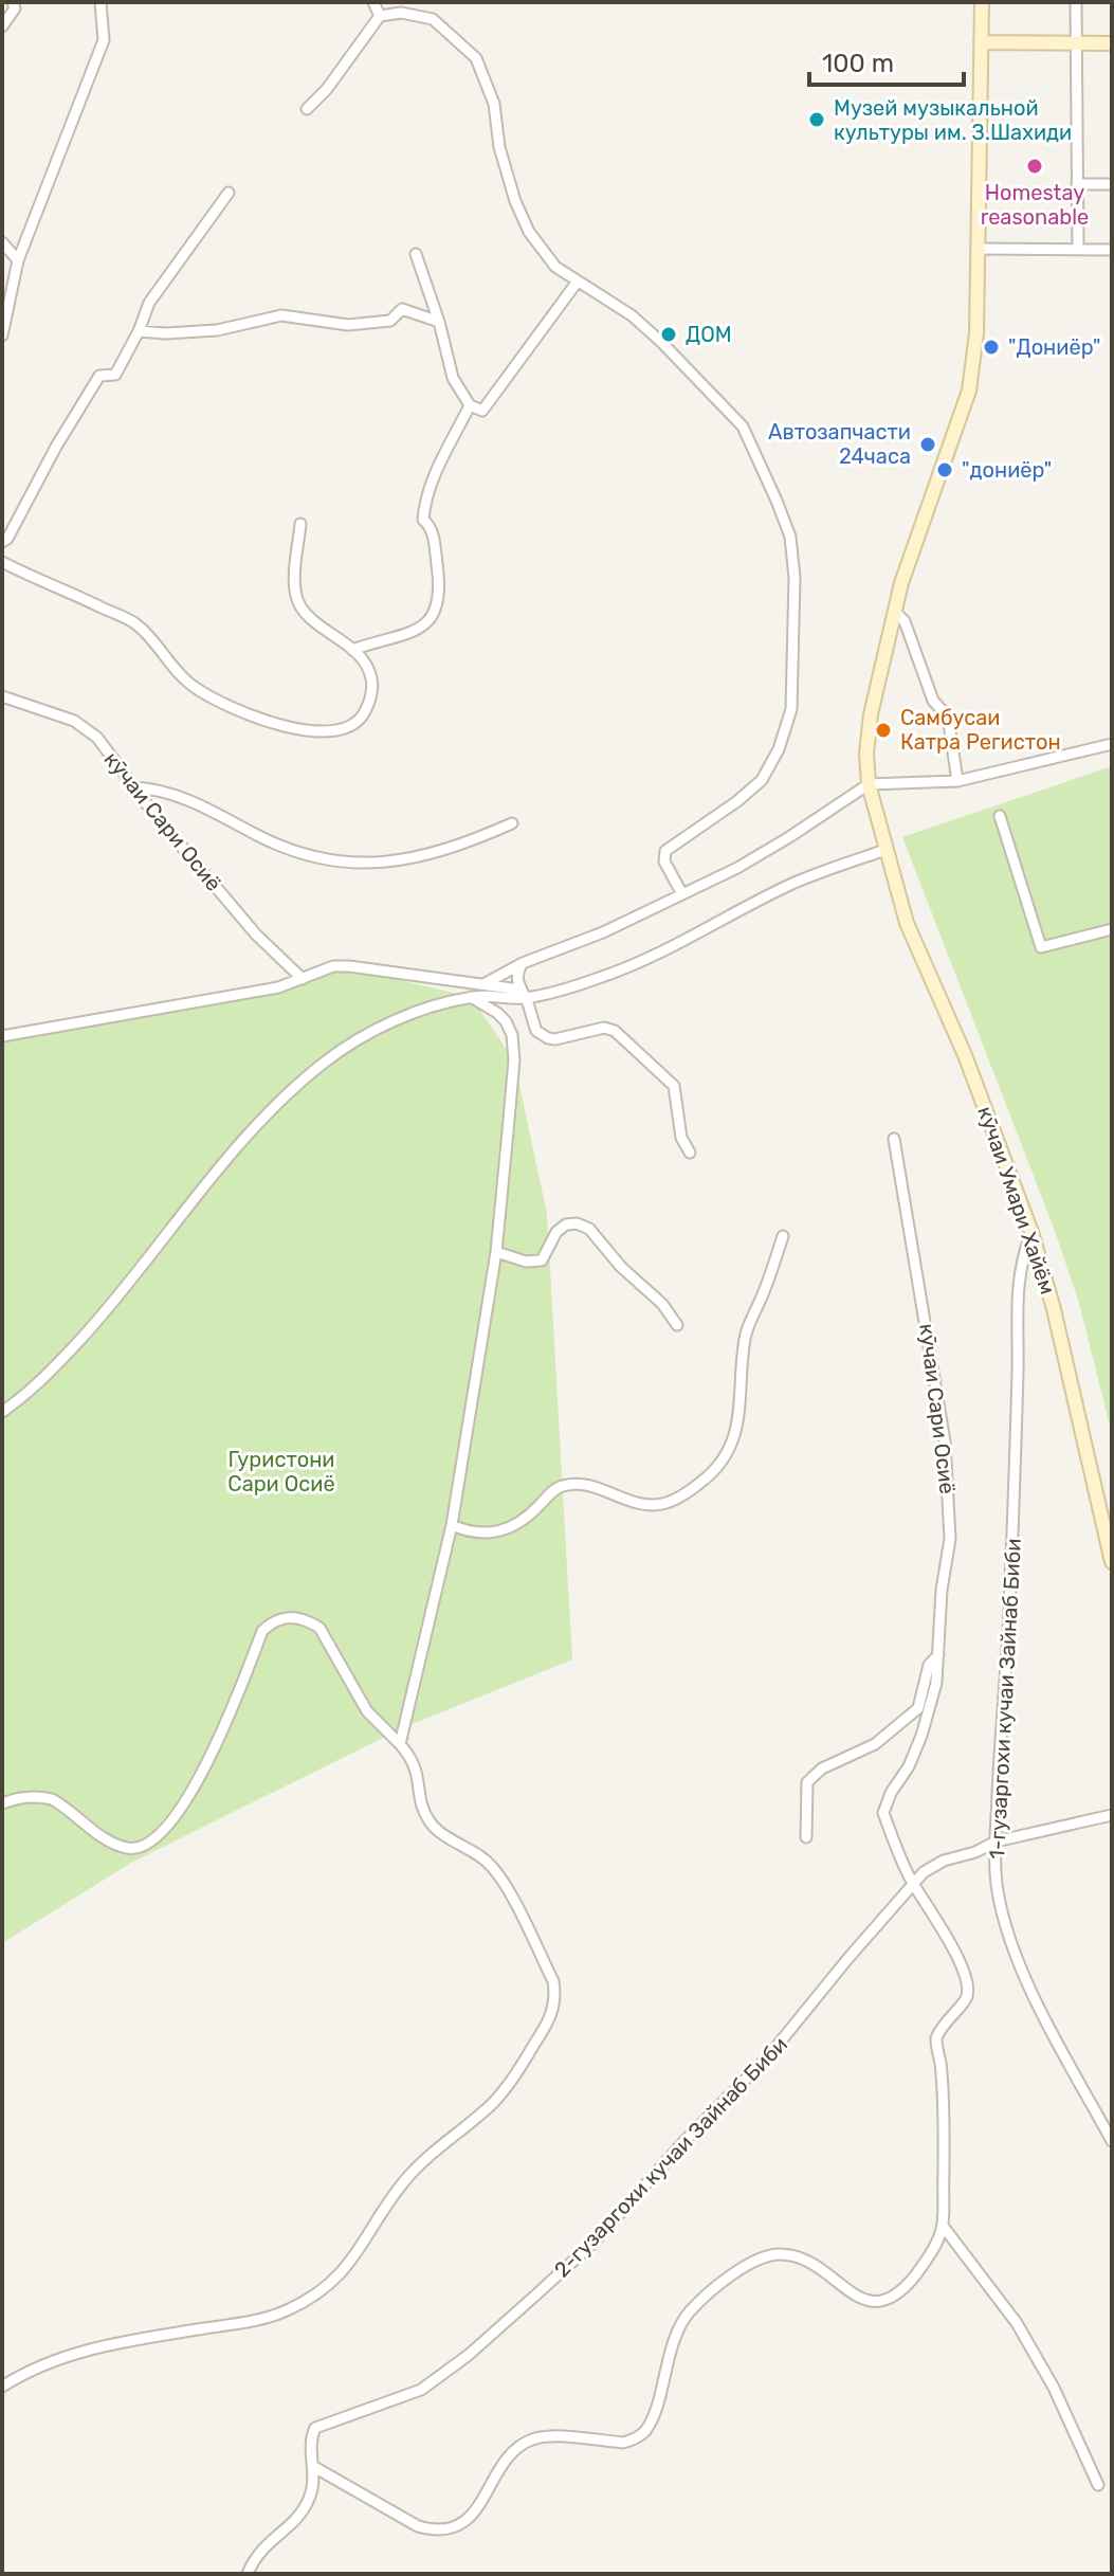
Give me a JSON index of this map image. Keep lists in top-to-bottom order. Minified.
{"streets":{"main road":["кӯчаи Умари Хайём"],"street":["кӯчаи Сари Осиё","1-гузаргохи кучаи Зайнаб Биби","2-гузаргохи кучаи Зайнаб Биби"]},"crossings":[["кӯчаи Сари Осиё","2-гузаргохи кучаи Зайнаб Биби"],["кӯчаи Умари Хайём","1-гузаргохи кучаи Зайнаб Биби"],["1-гузаргохи кучаи Зайнаб Биби","2-гузаргохи кучаи Зайнаб Биби"]],"parks":["Гуристони Сари Осиё"],"places":["Музей музыкальной культуры им. З.Шахиди","Homestay reasonable","ДОМ","\"Дониёр\"","Автозапчасти 24часа","\"дониёр\"","Самбусаи Катра Регистон"],"scale_bar":"100 m"}
